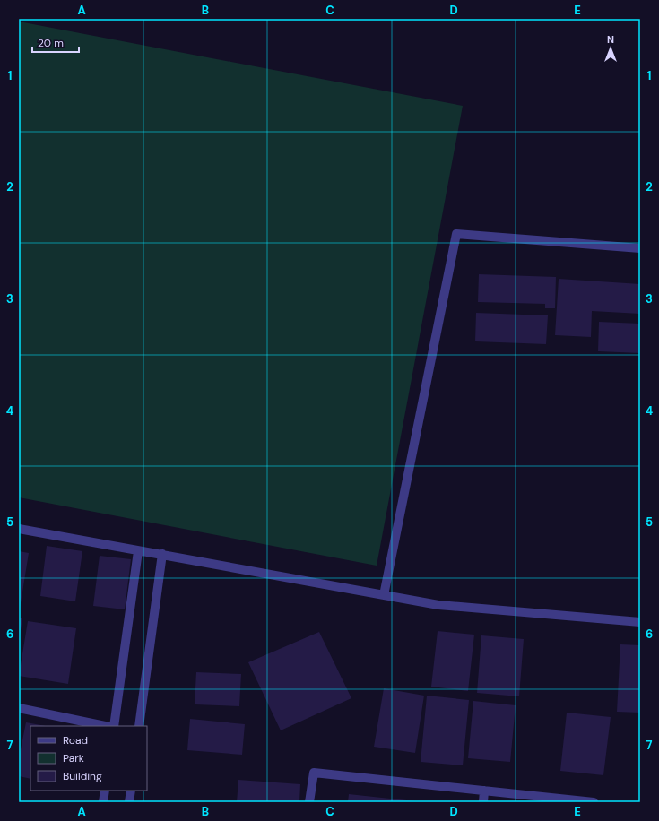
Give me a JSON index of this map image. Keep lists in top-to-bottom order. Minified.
{"legend":["Road","Park","Building"],"scale_bar":"20 m","north":"top","grid":{"columns":["A","B","C","D","E"],"rows":["1","2","3","4","5","6","7"]}}
